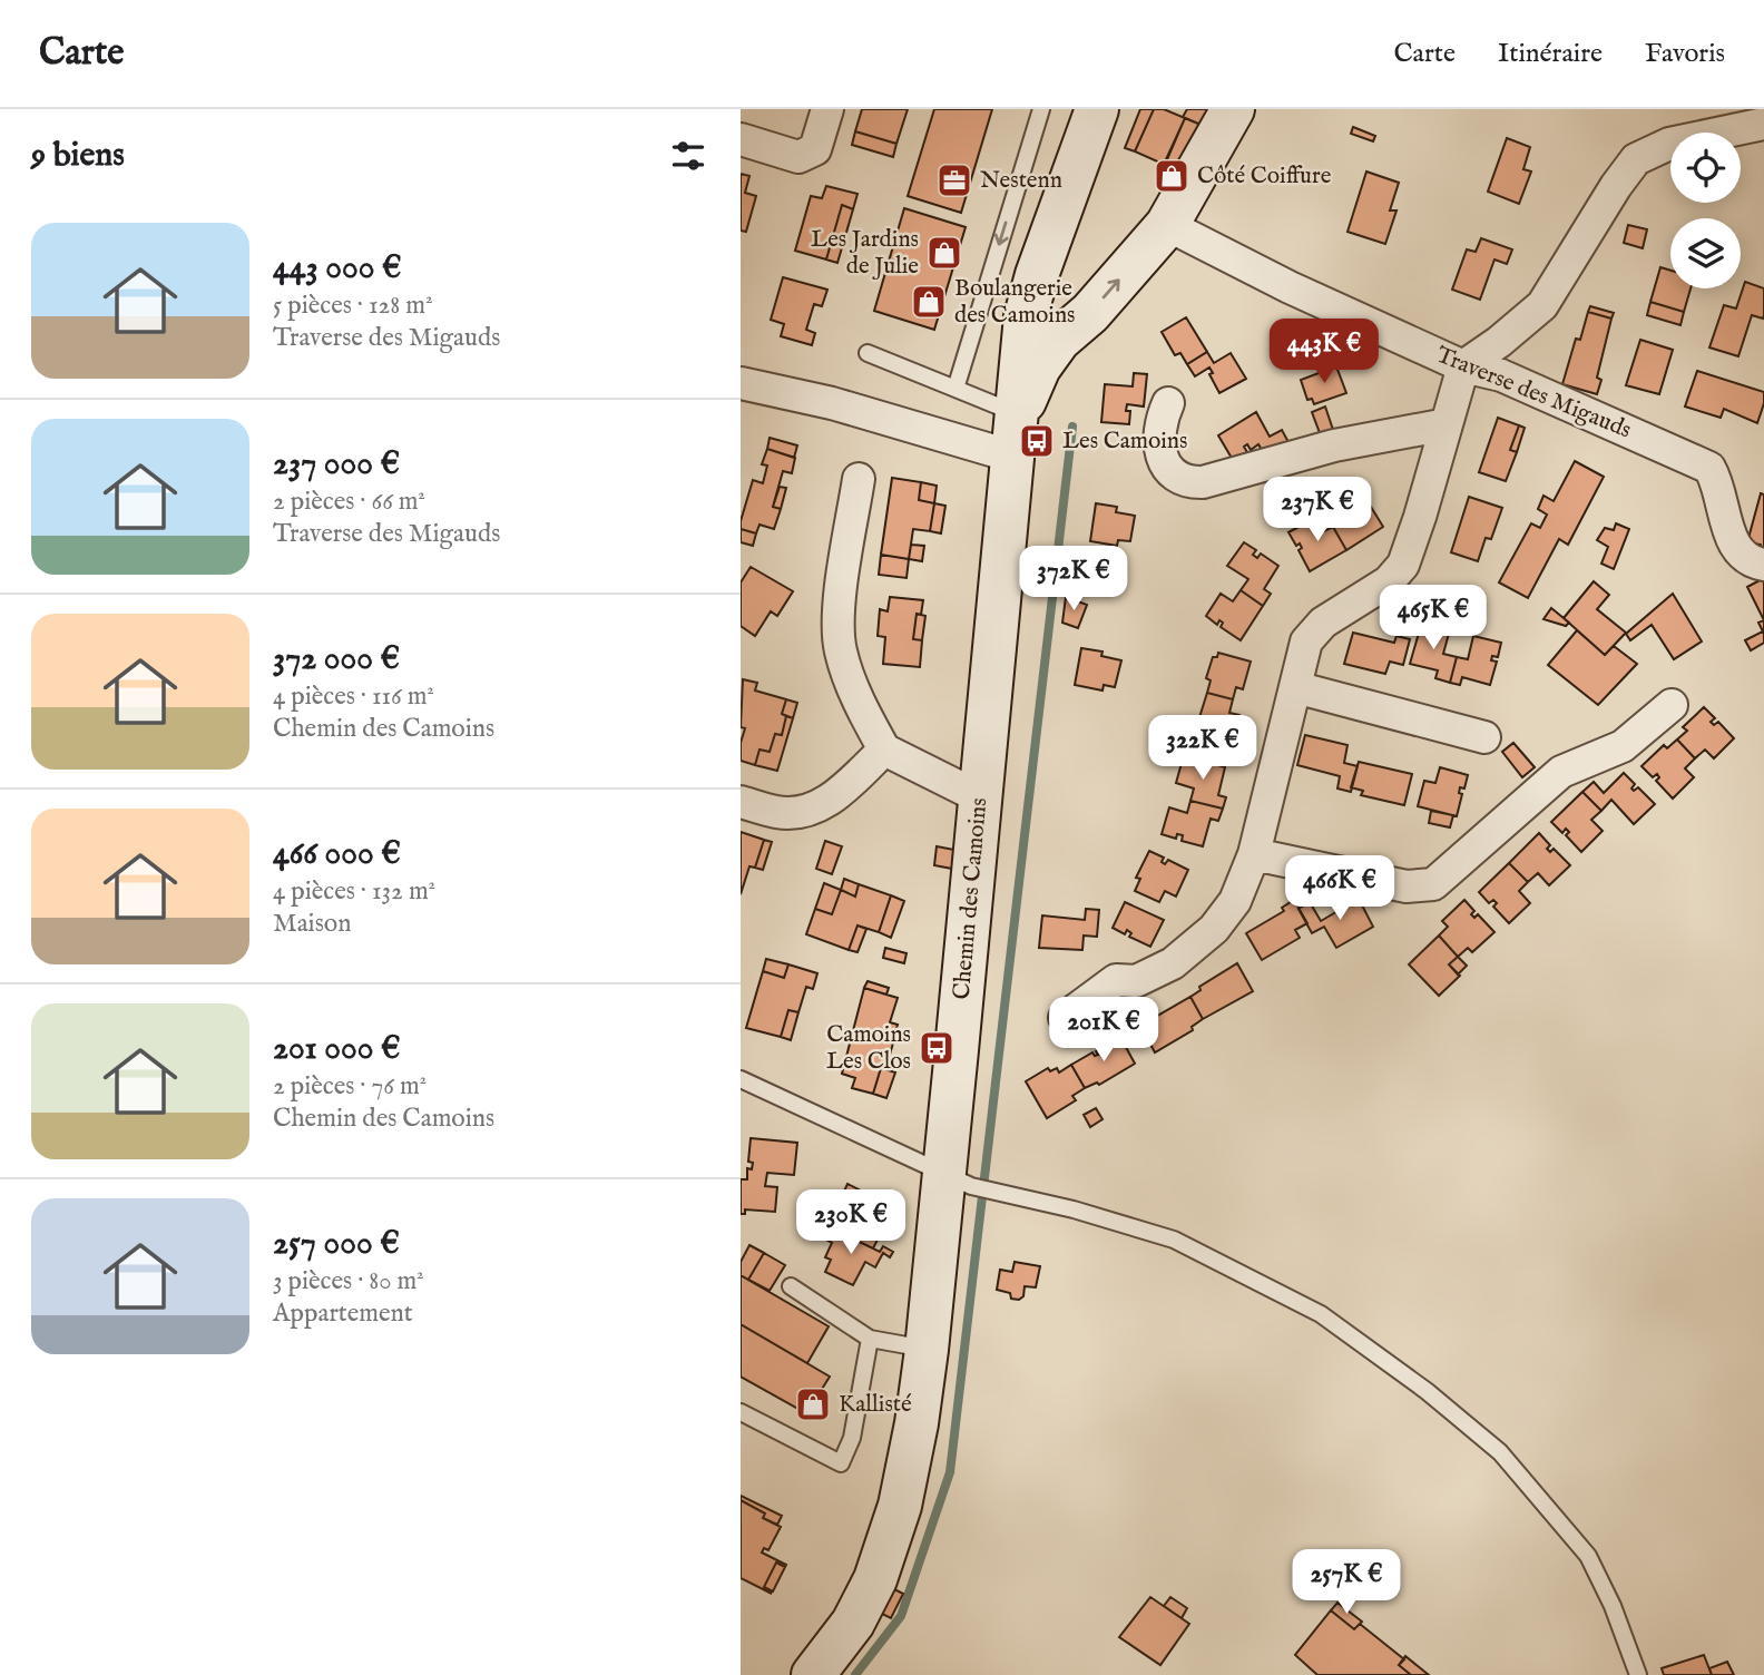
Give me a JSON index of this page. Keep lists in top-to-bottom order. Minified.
{"streets":{"street":["Traverse des Migauds","Chemin des Camoins"]},"places":{"shop":["Côté Coiffure","Les Jardins de Julie","Boulangerie des Camoins","Kallisté"],"office":["Nestenn"],"bus stop":["Les Camoins","Camoins Les Clos"]},"page":{"header":"Carte","nav":["Carte","Itinéraire","Favoris"],"heading":"9 biens","list":[{"name":"443 000 €","note":"5 pièces · 128 m² · Traverse des Migauds"},{"name":"237 000 €","note":"2 pièces · 66 m² · Traverse des Migauds"},{"name":"372 000 €","note":"4 pièces · 116 m² · Chemin des Camoins"},{"name":"466 000 €","note":"4 pièces · 132 m² · Maison"},{"name":"201 000 €","note":"2 pièces · 76 m² · Chemin des Camoins"},{"name":"257 000 €","note":"3 pièces · 80 m² · Appartement"}],"price":["443K €","237K €","372K €","465K €","322K €","466K €","201K €","230K €","257K €"]}}
